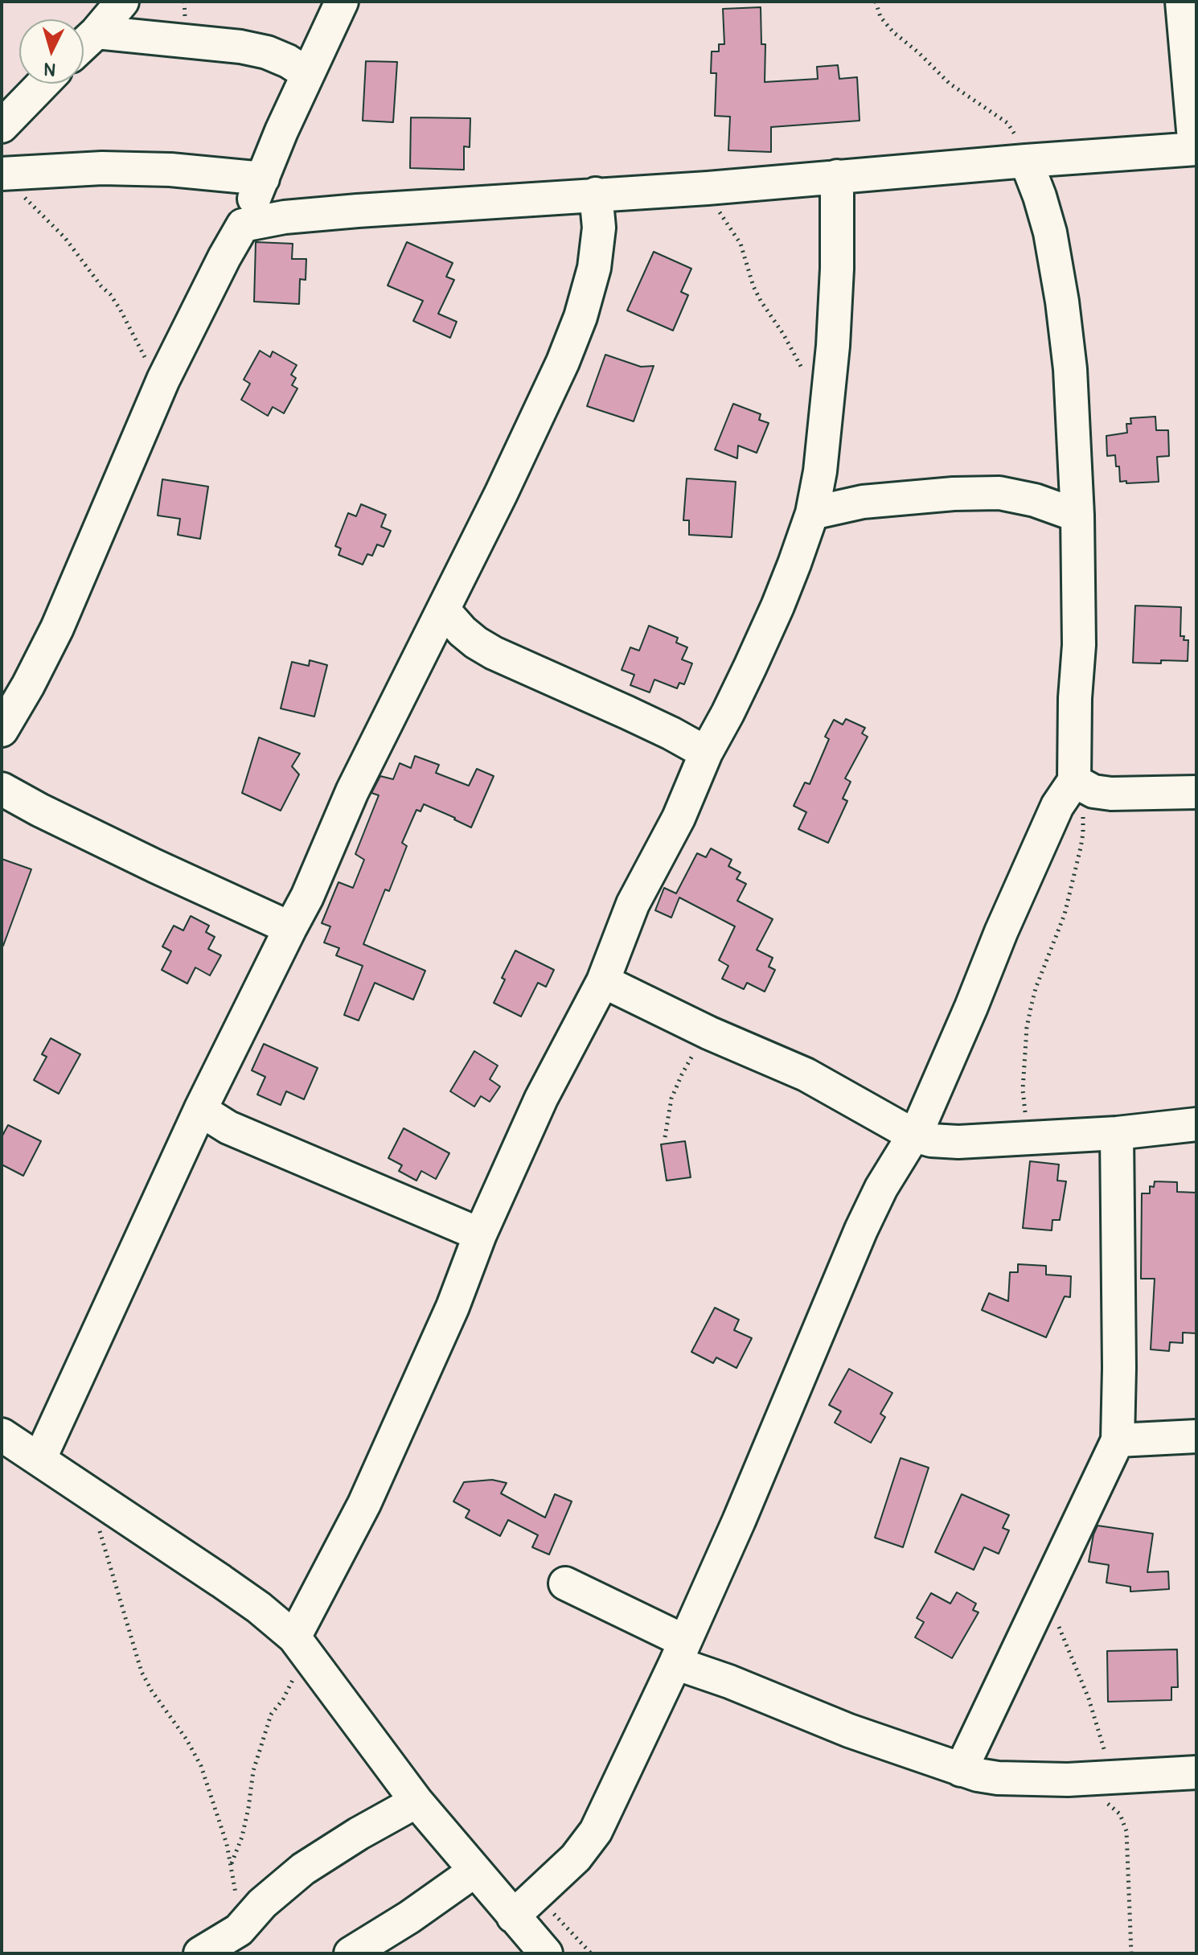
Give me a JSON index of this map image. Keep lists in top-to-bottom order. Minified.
{"north":"bottom"}
